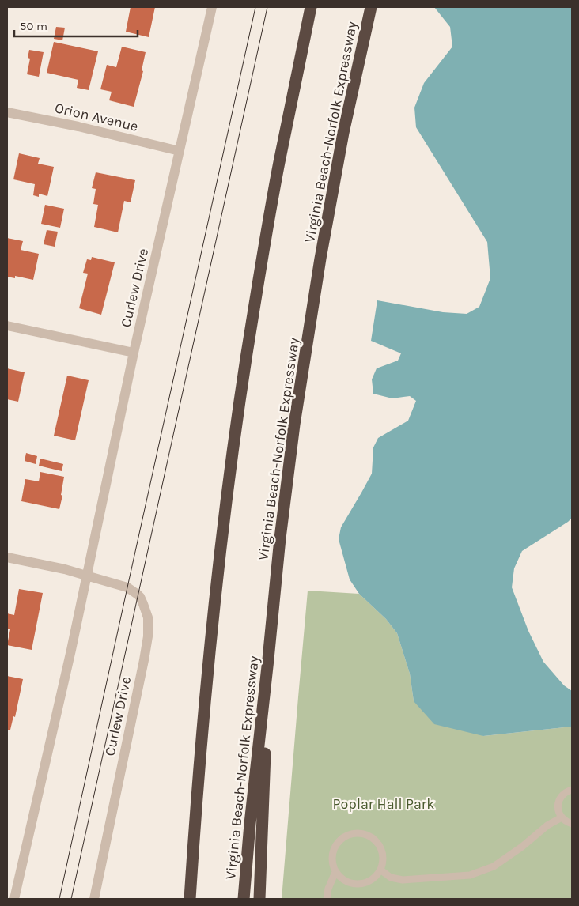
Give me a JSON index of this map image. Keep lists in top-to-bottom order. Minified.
{"streets":{"highway":["Virginia Beach-Norfolk Expressway"],"street":["Orion Avenue","Curlew Drive"]},"crossings":[["Orion Avenue","Curlew Drive"]],"parks":["Poplar Hall Park"],"scale_bar":"50 m"}
